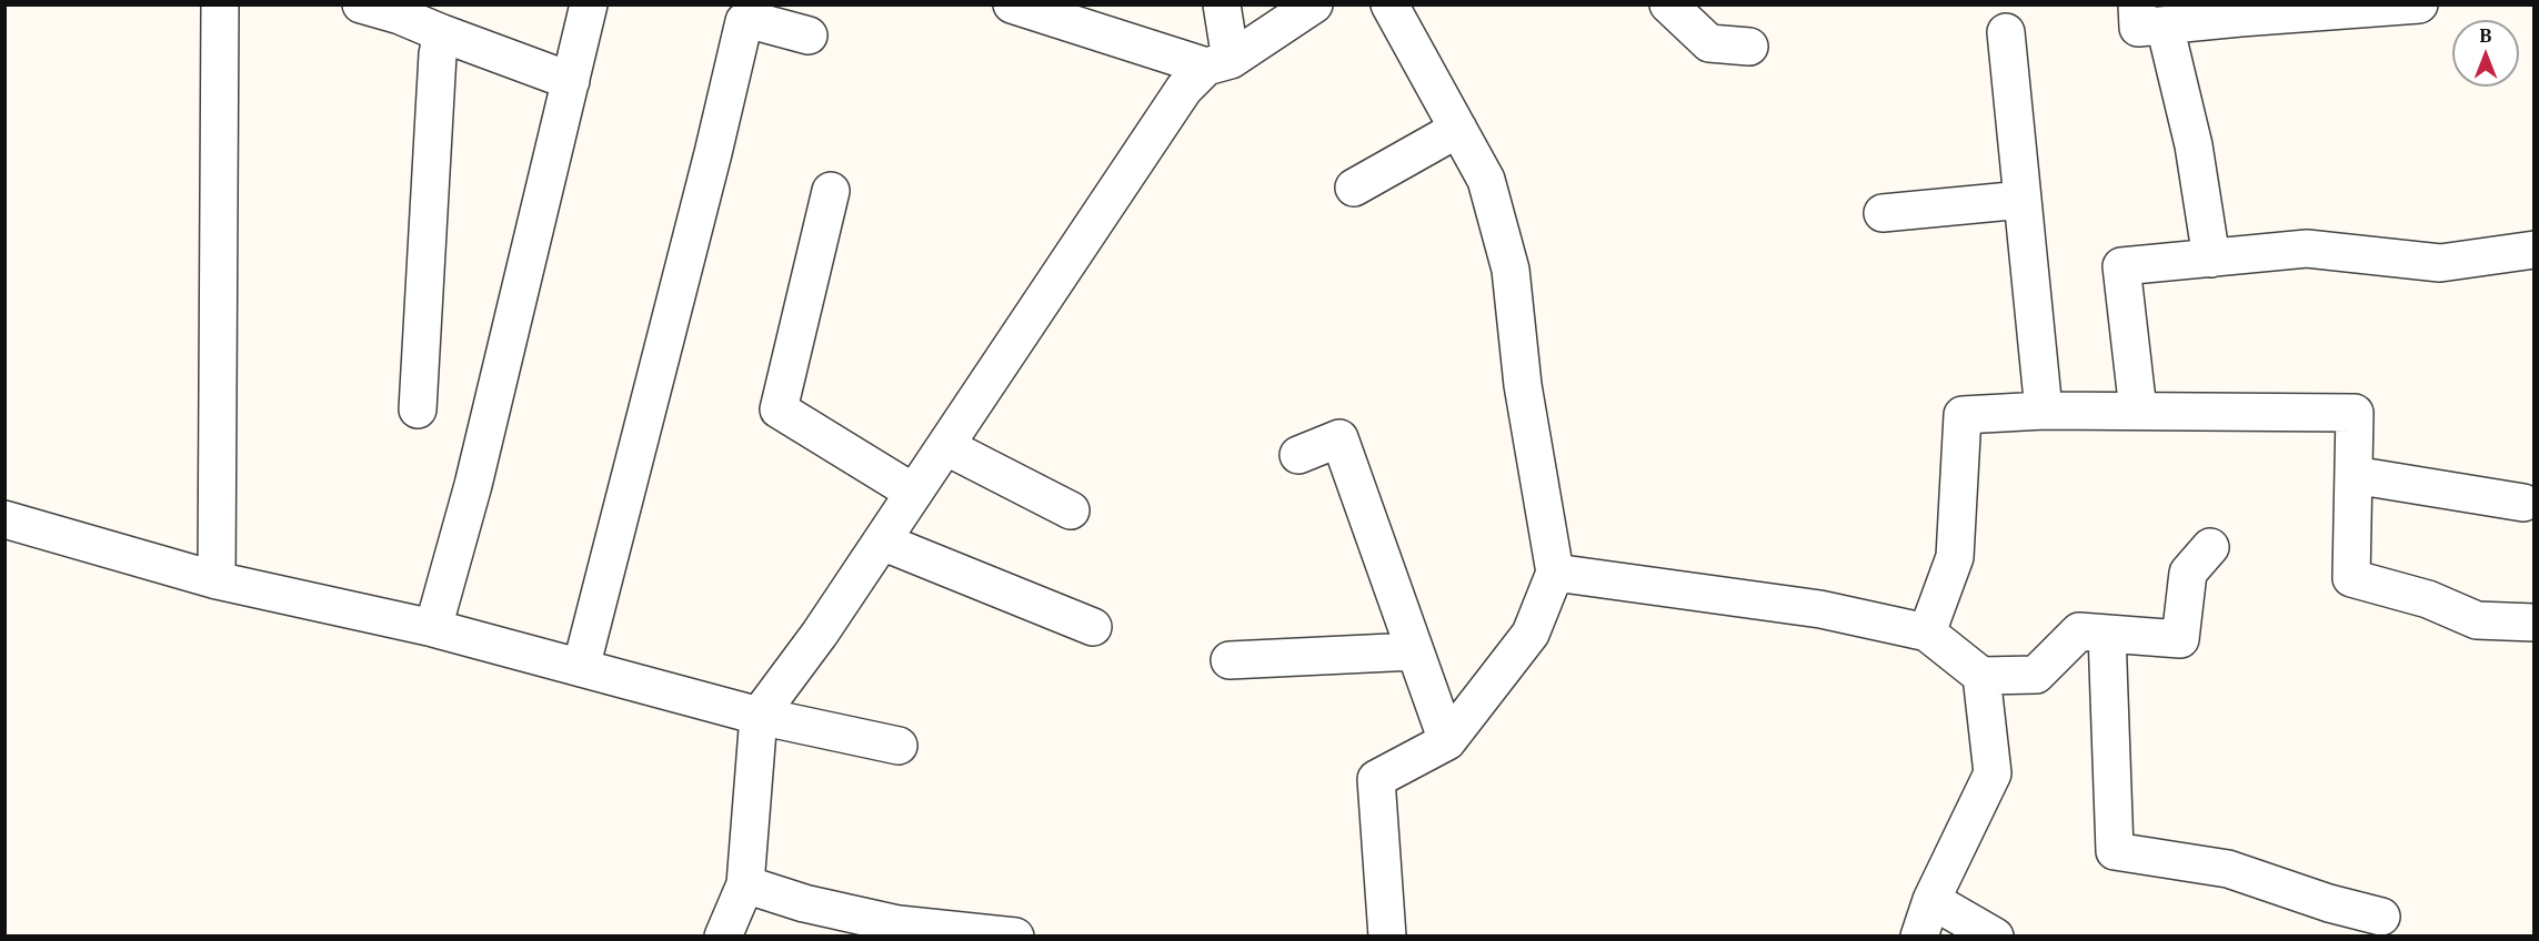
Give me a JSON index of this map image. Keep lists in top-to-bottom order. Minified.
{"north":"top"}
